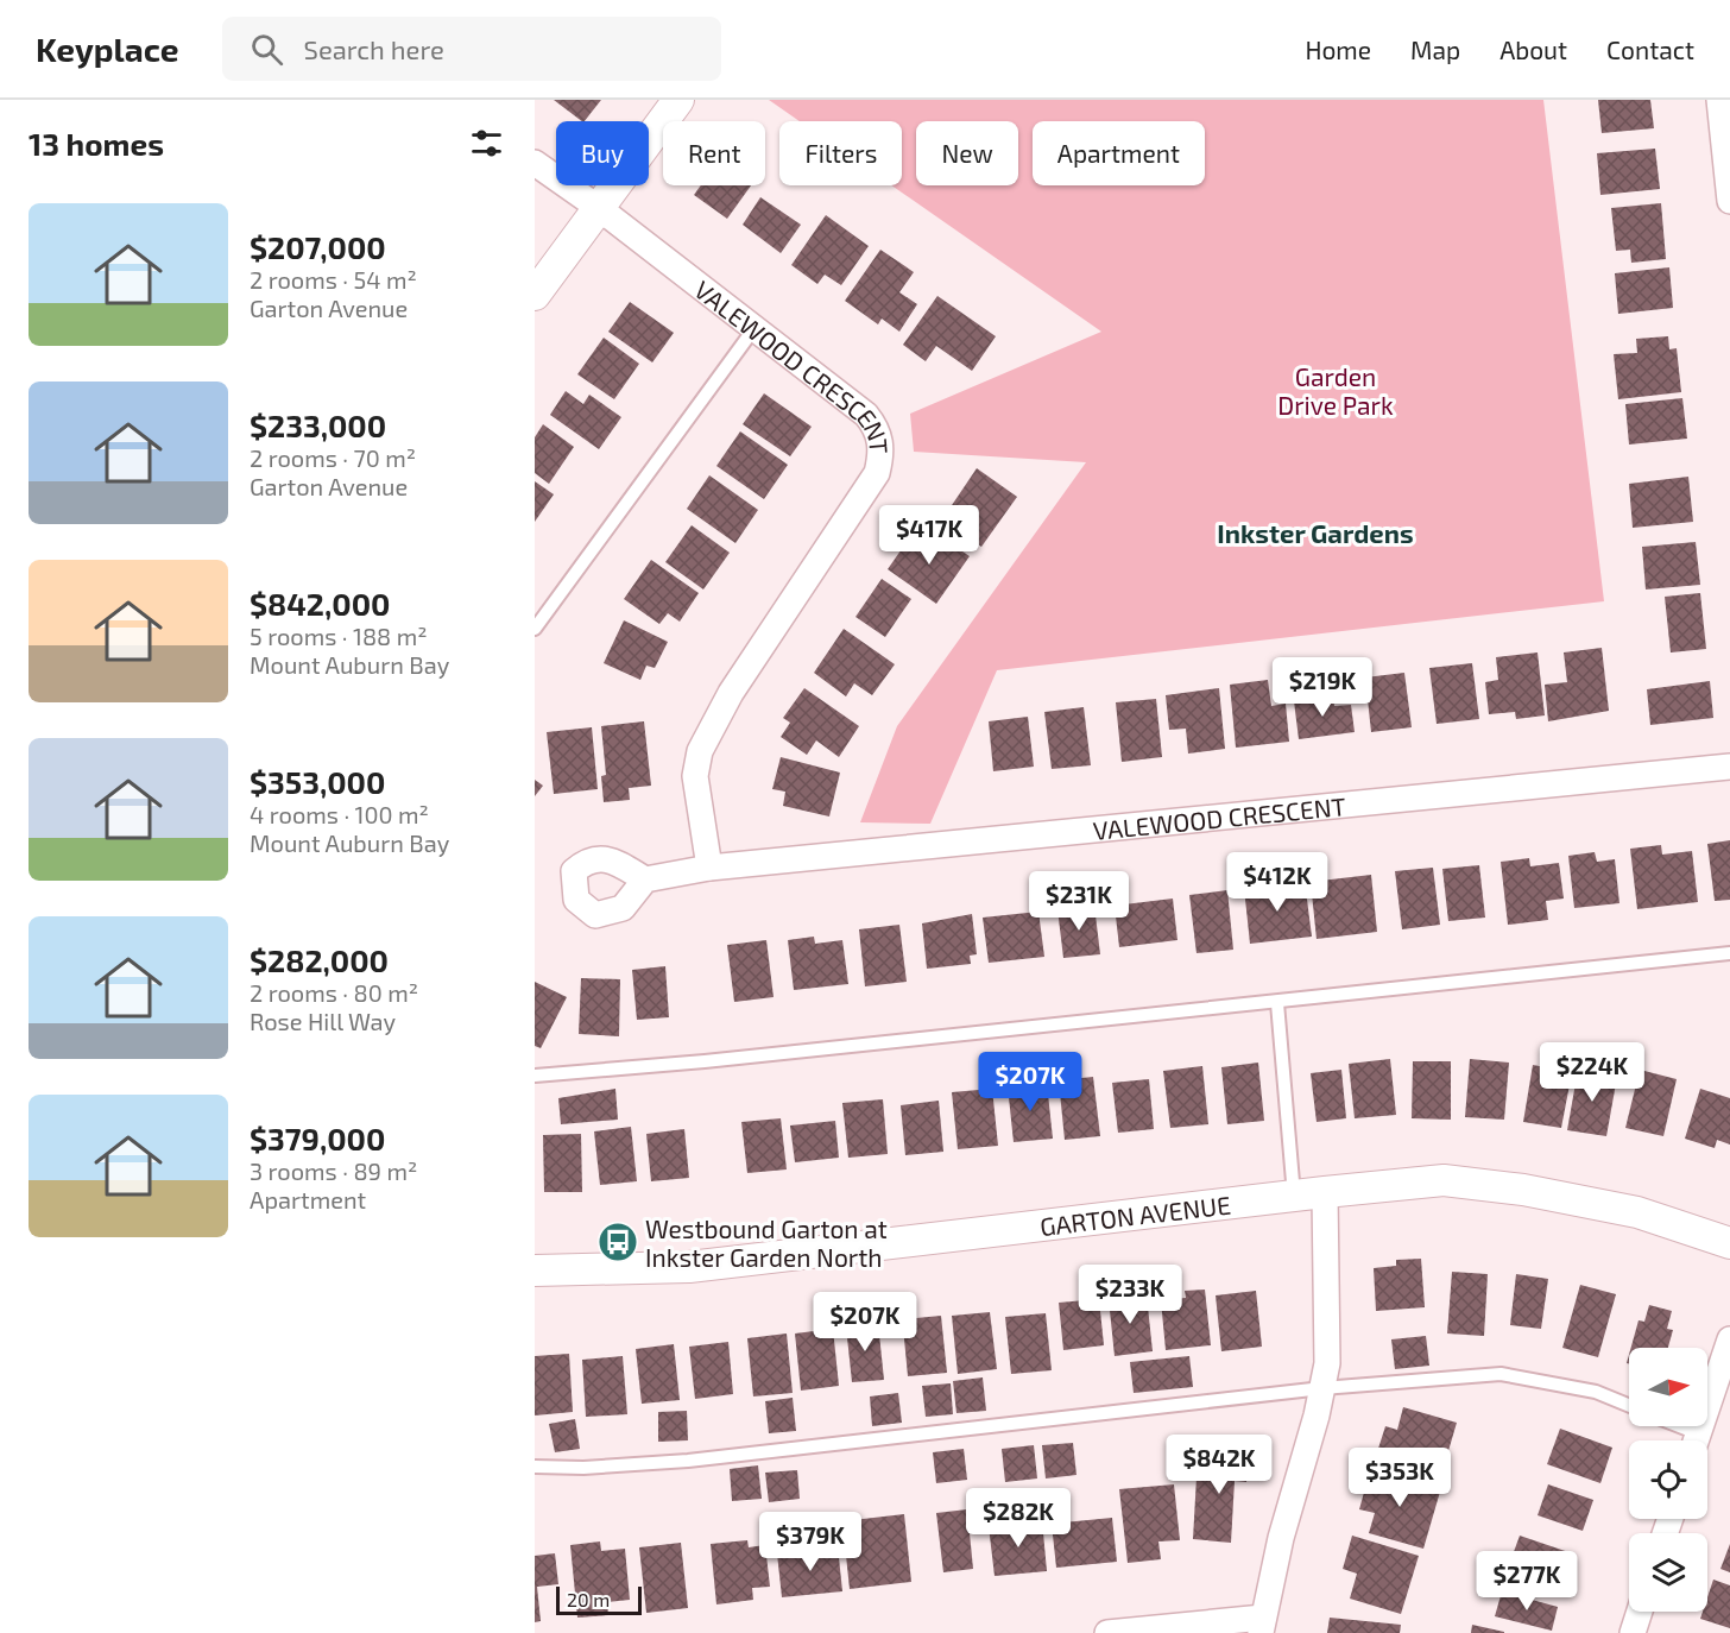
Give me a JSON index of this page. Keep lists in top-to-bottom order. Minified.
{"streets":{"street":["VALEWOOD CRESCENT","GARTON AVENUE"]},"districts":["Inkster Gardens"],"parks":["Garden Drive Park"],"places":{"bus stop":["Westbound Garton at Inkster Garden North"]},"scale_bar":"20 m","north":"right","page":{"header":"Keyplace","search":"Search here","nav":["Home","Map","About","Contact"],"heading":"13 homes","chip":["Buy","Rent","Filters","New","Apartment"],"list":[{"name":"$207,000","note":"2 rooms · 54 m² · Garton Avenue"},{"name":"$233,000","note":"2 rooms · 70 m² · Garton Avenue"},{"name":"$842,000","note":"5 rooms · 188 m² · Mount Auburn Bay"},{"name":"$353,000","note":"4 rooms · 100 m² · Mount Auburn Bay"},{"name":"$282,000","note":"2 rooms · 80 m² · Rose Hill Way"},{"name":"$379,000","note":"3 rooms · 89 m² · Apartment"}],"price":["$417K","$219K","$412K","$231K","$224K","$207K","$233K","$207K","$842K","$353K","$282K","$379K","$277K"],"scale":"20 m"}}
